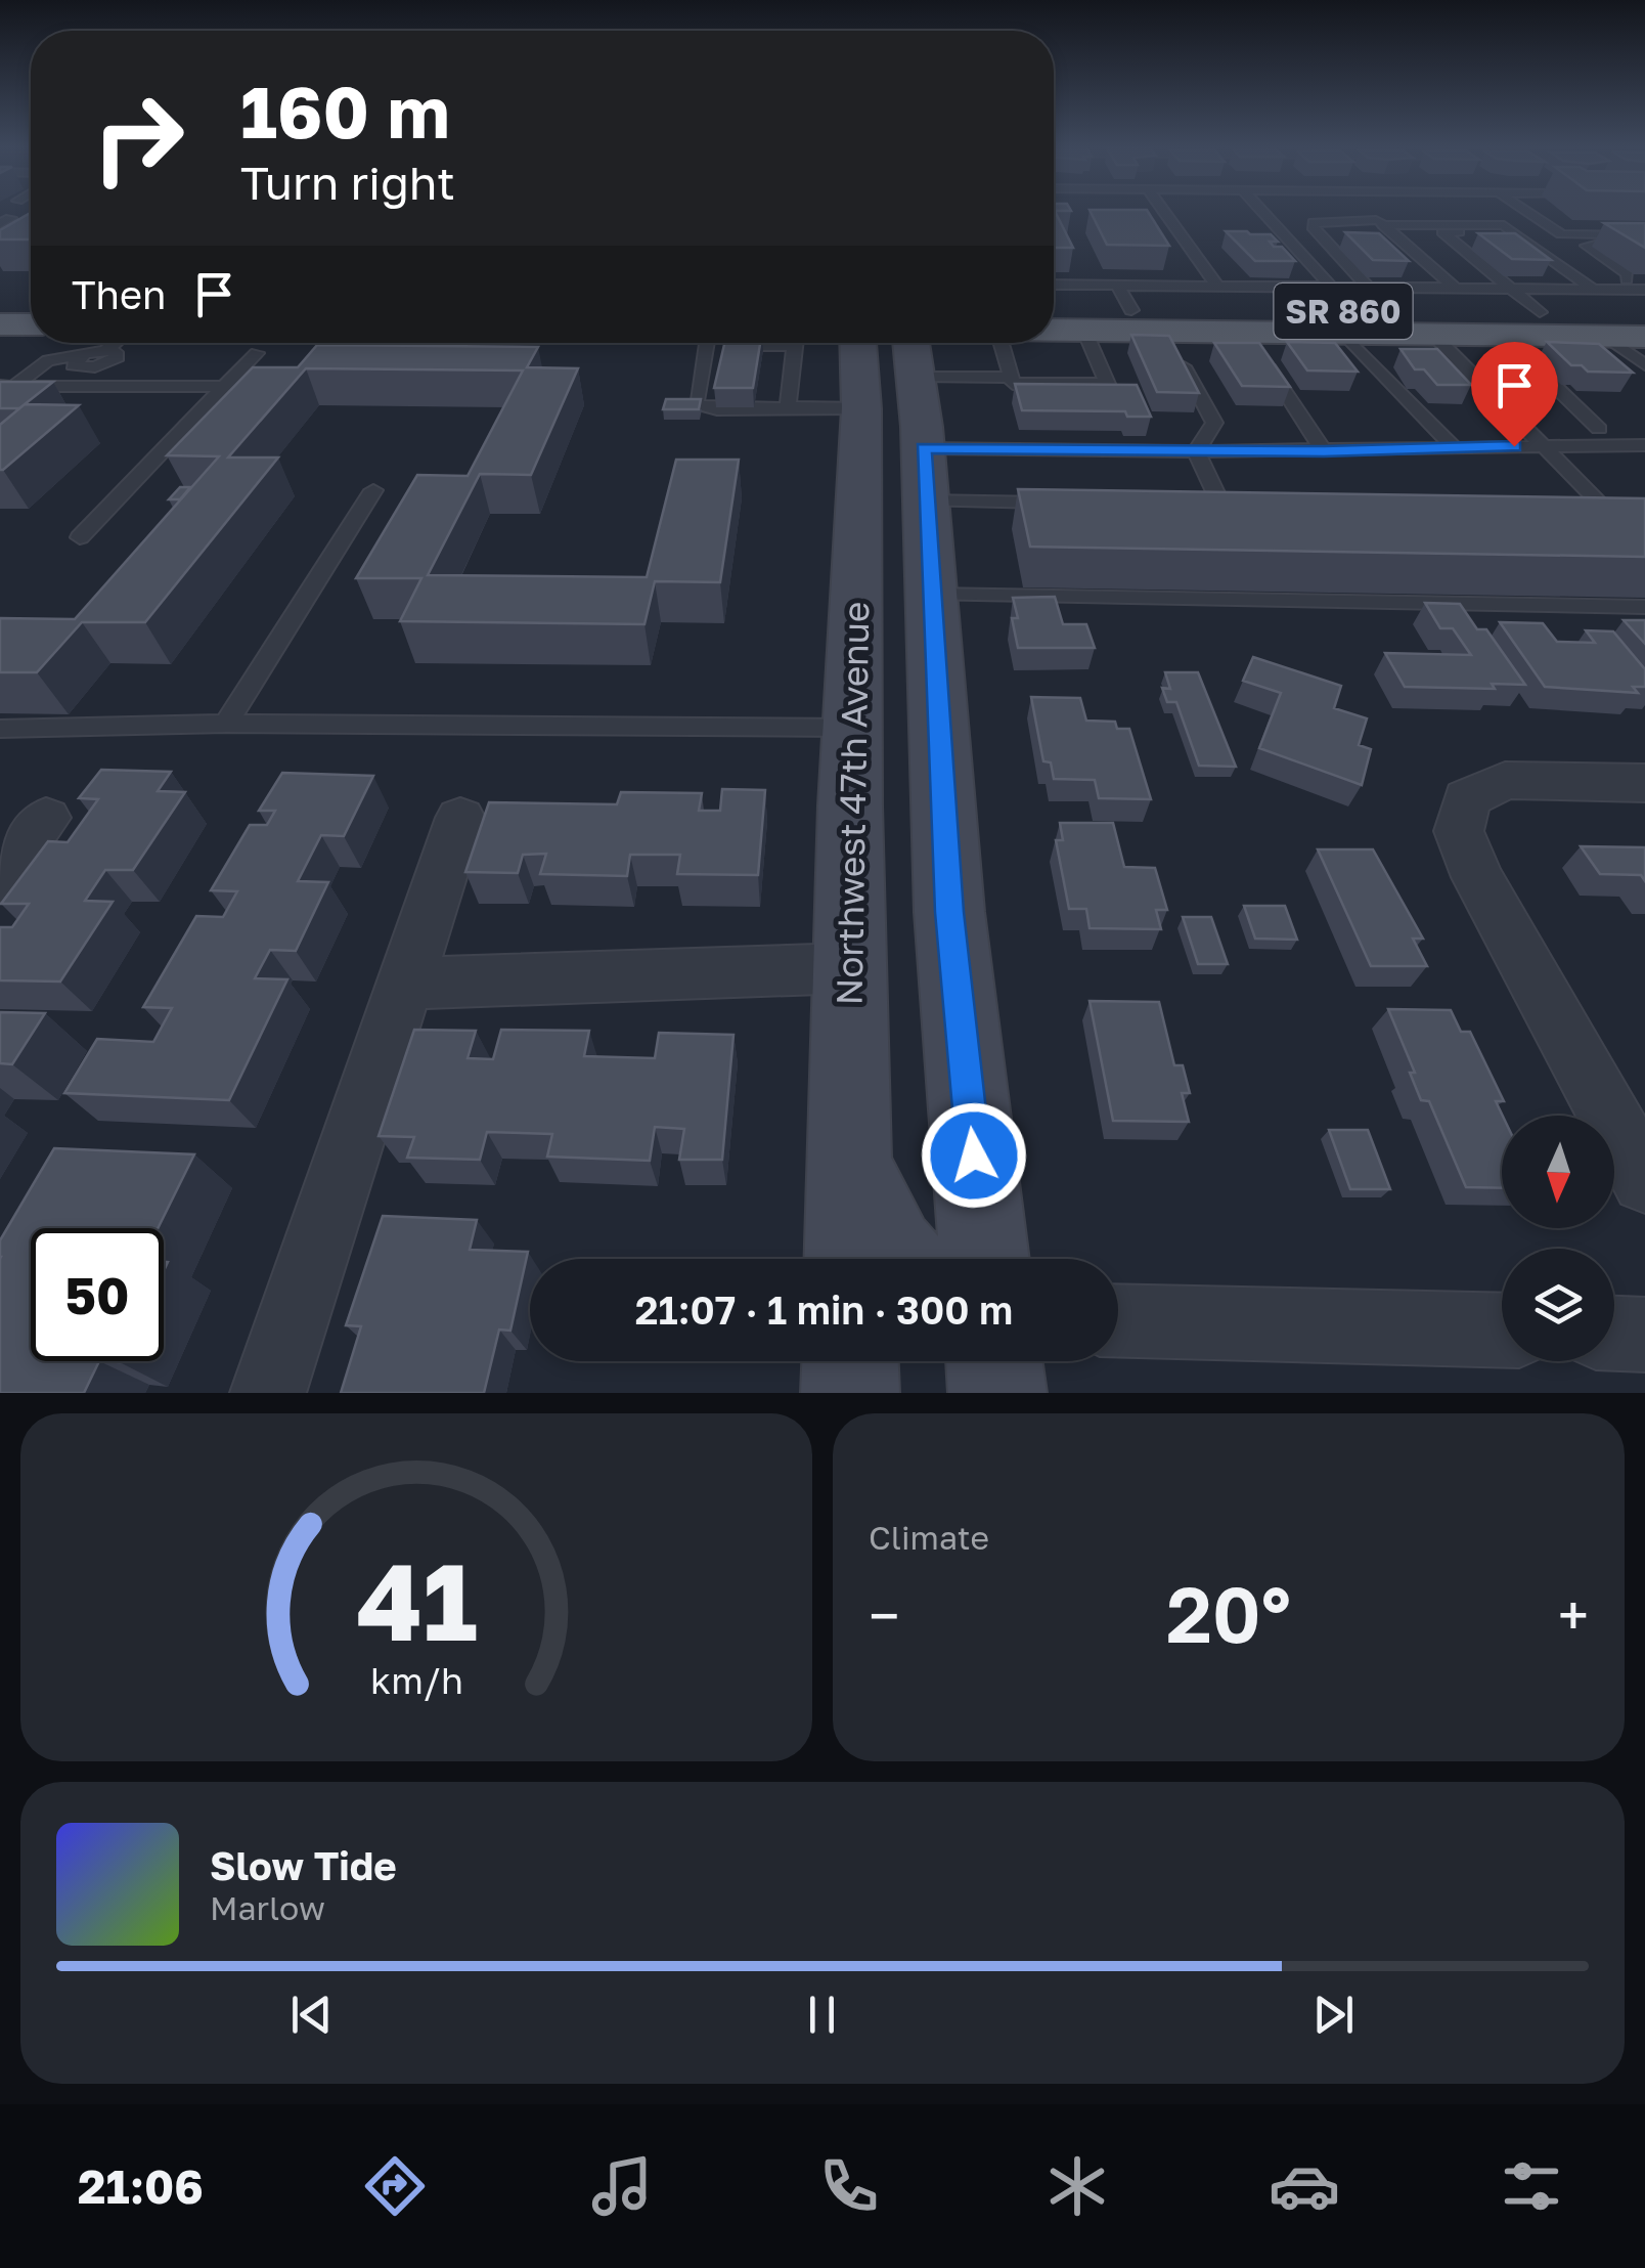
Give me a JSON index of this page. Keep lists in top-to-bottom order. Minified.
{"streets":{"main road":["SR 860","Northwest 47th Avenue"]},"north":"bottom","page":{"turn":["160 m","Turn right"],"then":"Then","limit":"50","trip":"21:07 · 1 min · 300 m","tile":"Climate","heat":["−","20°","+"],"song":["Slow Tide","Marlow"],"tabs":"21:06","gauge":["41","km/h"]}}
